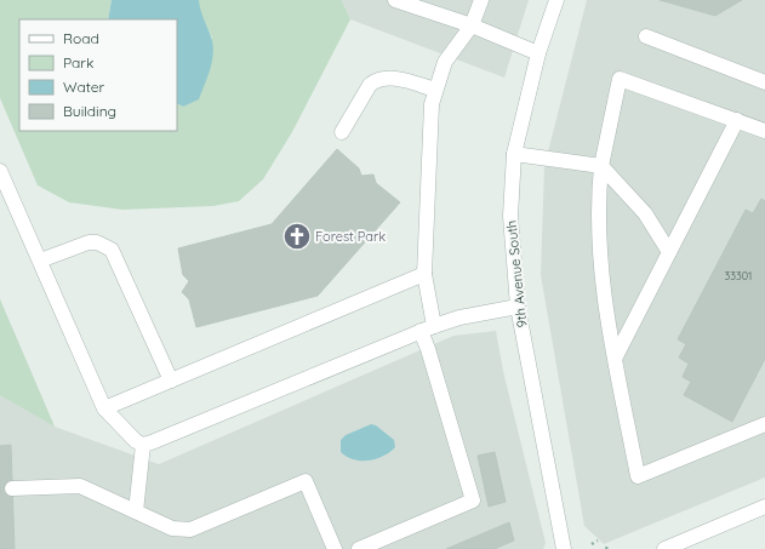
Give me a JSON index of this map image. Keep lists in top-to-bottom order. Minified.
{"streets":{"street":["9th Avenue South"]},"places":{"church":["Forest Park"]},"house_numbers":["33301"],"legend":["Road","Park","Water","Building"]}
